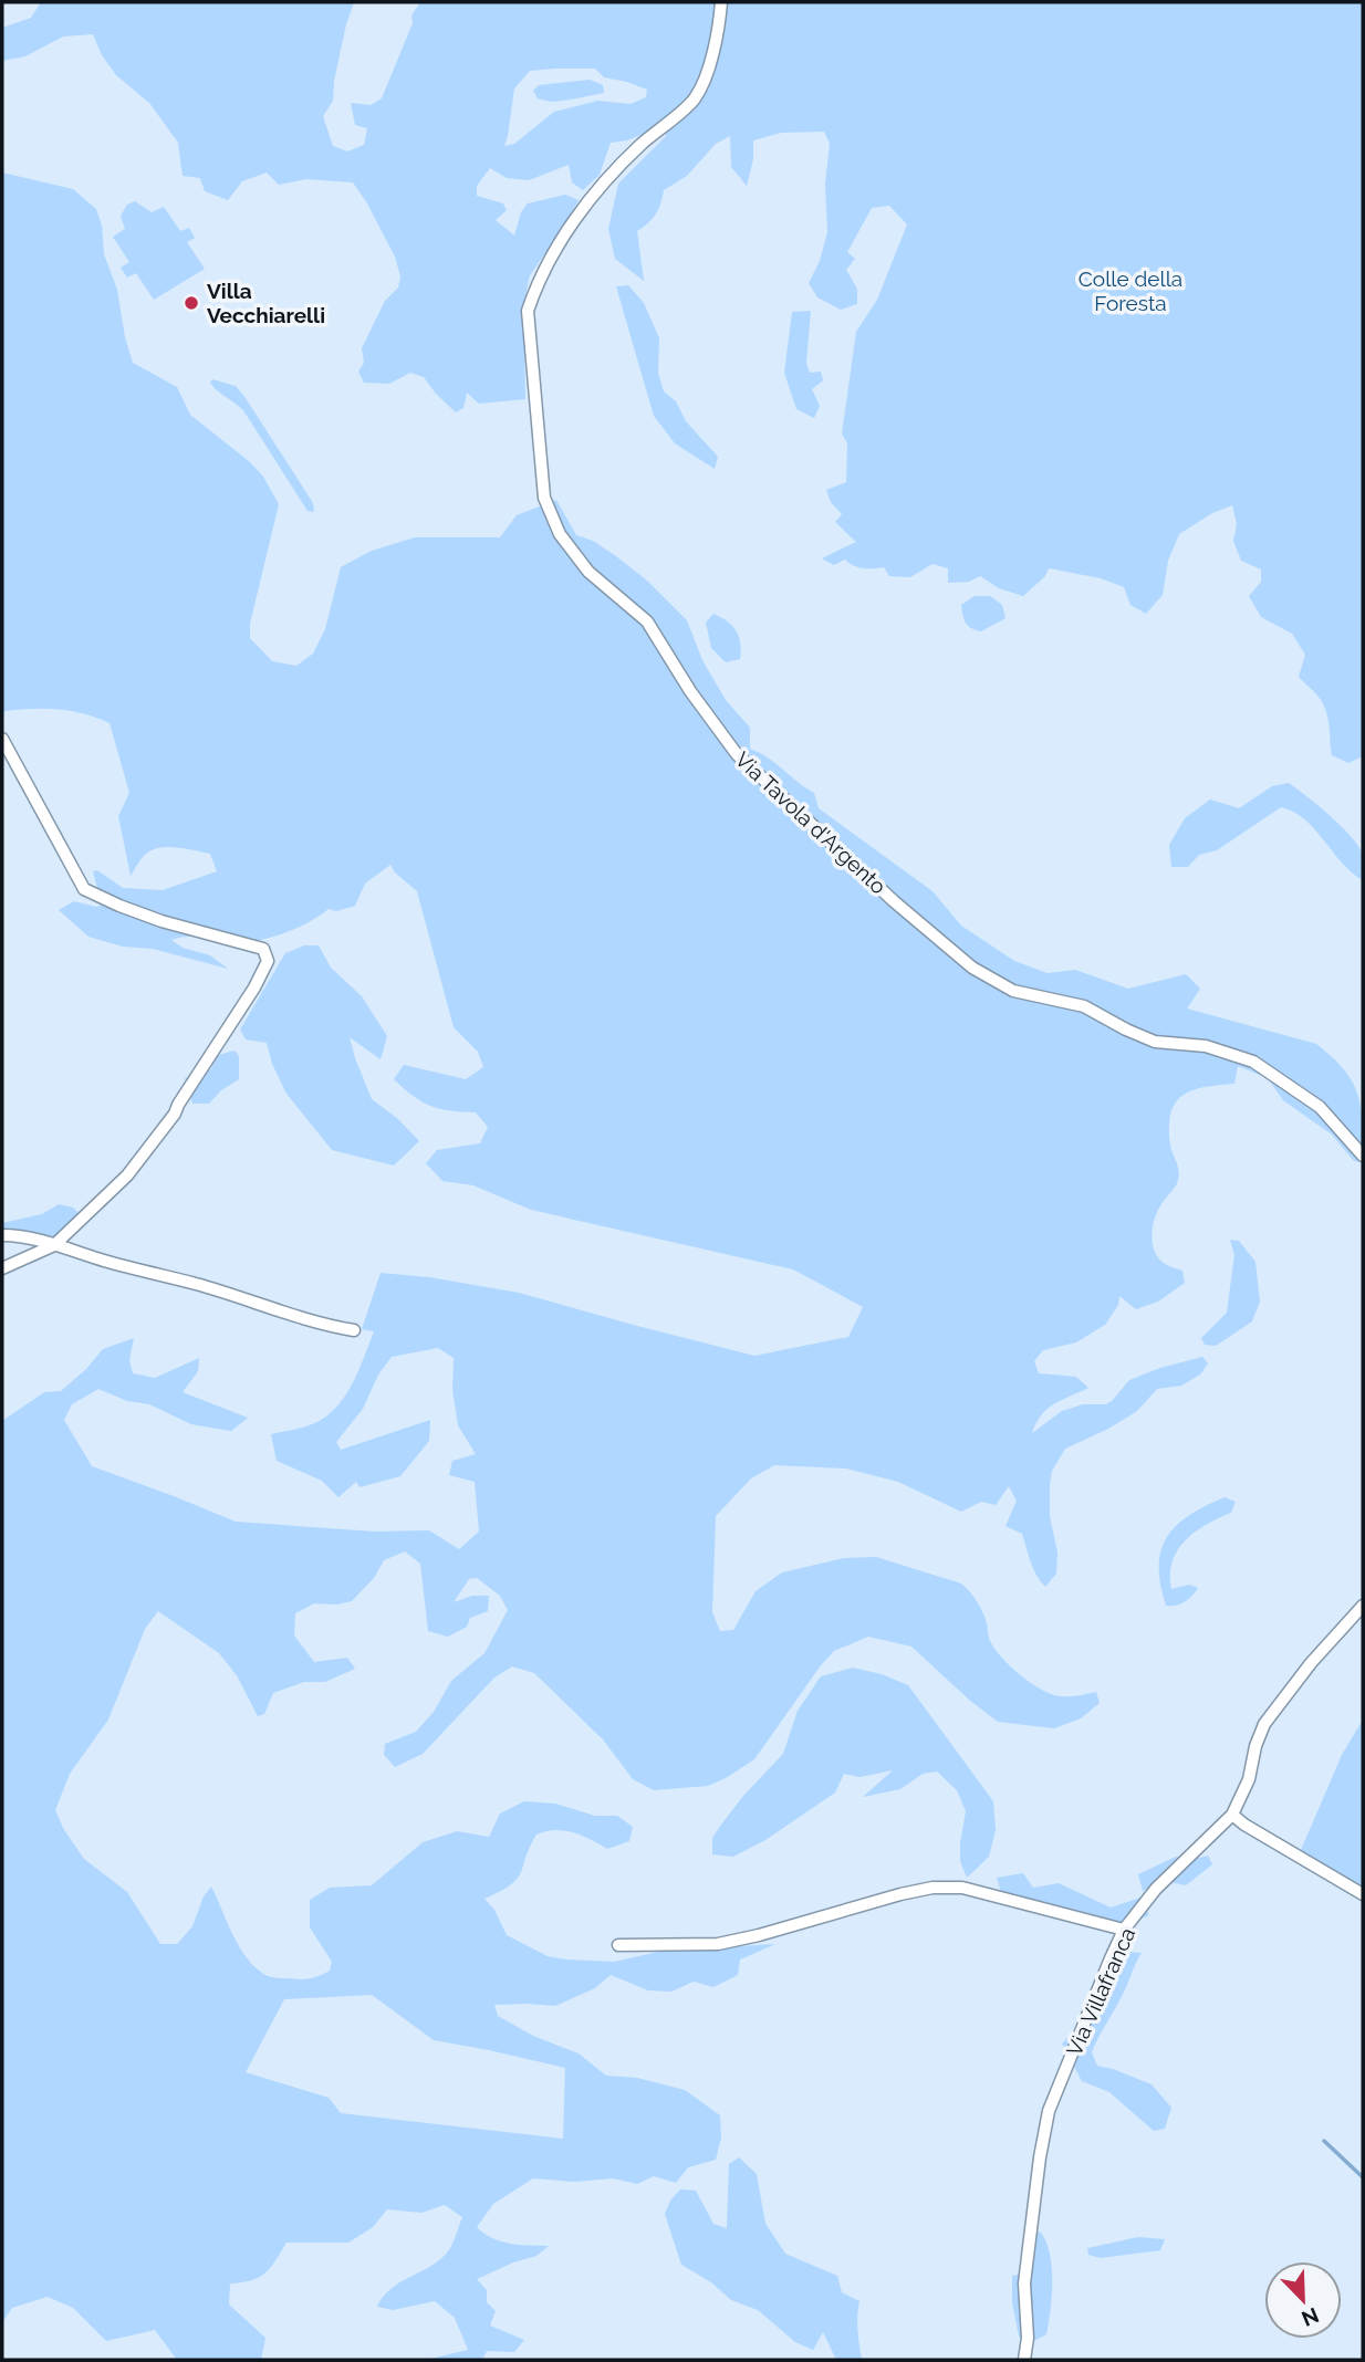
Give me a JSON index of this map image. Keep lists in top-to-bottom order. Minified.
{"streets":{"street":["Via Tavola d'Argento","Via Villafranca"]},"parks":["Colle della Foresta"],"places":["Villa Vecchiarelli"],"north":"bottom right"}
